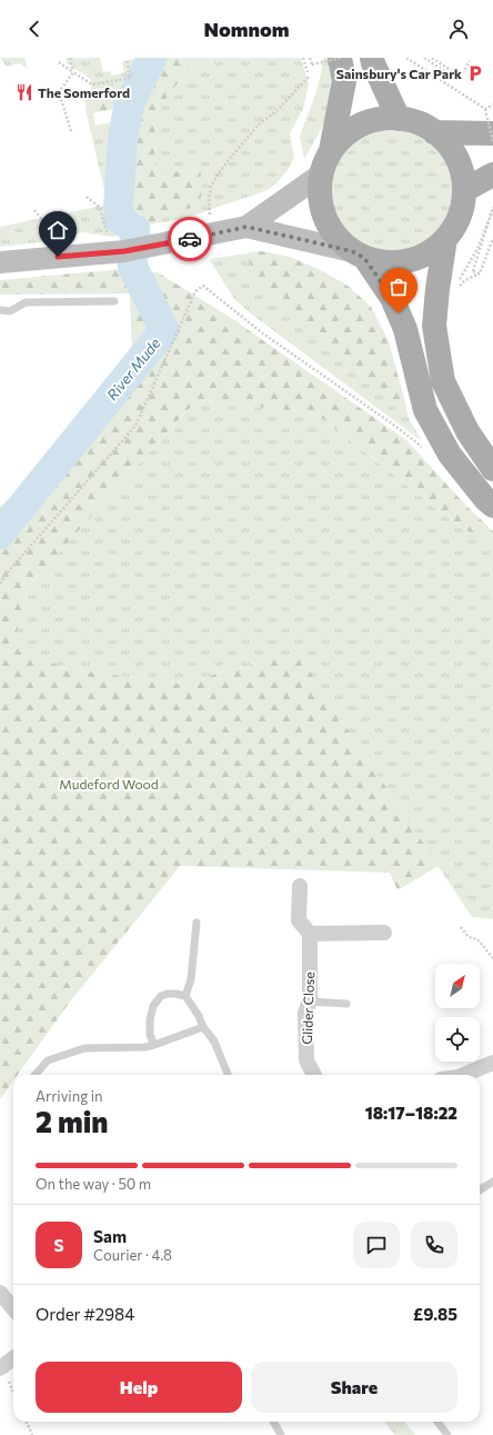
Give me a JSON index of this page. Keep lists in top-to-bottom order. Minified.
{"streets":{"street":["Glider Close"]},"water":["River Mude"],"parks":["Mudeford Wood"],"places":{"parking":["Sainsbury's Car Park"],"restaurant":["The Somerford"]},"north":"top right","page":{"header":"Nomnom","heading":["2 min","Arriving in","18:17–18:22"],"panel":["Sam","Courier · 4.8","Order #2984","£9.85"],"bar":"On the way · 50 m","round":"S","buttons":["Help","Share"]}}
